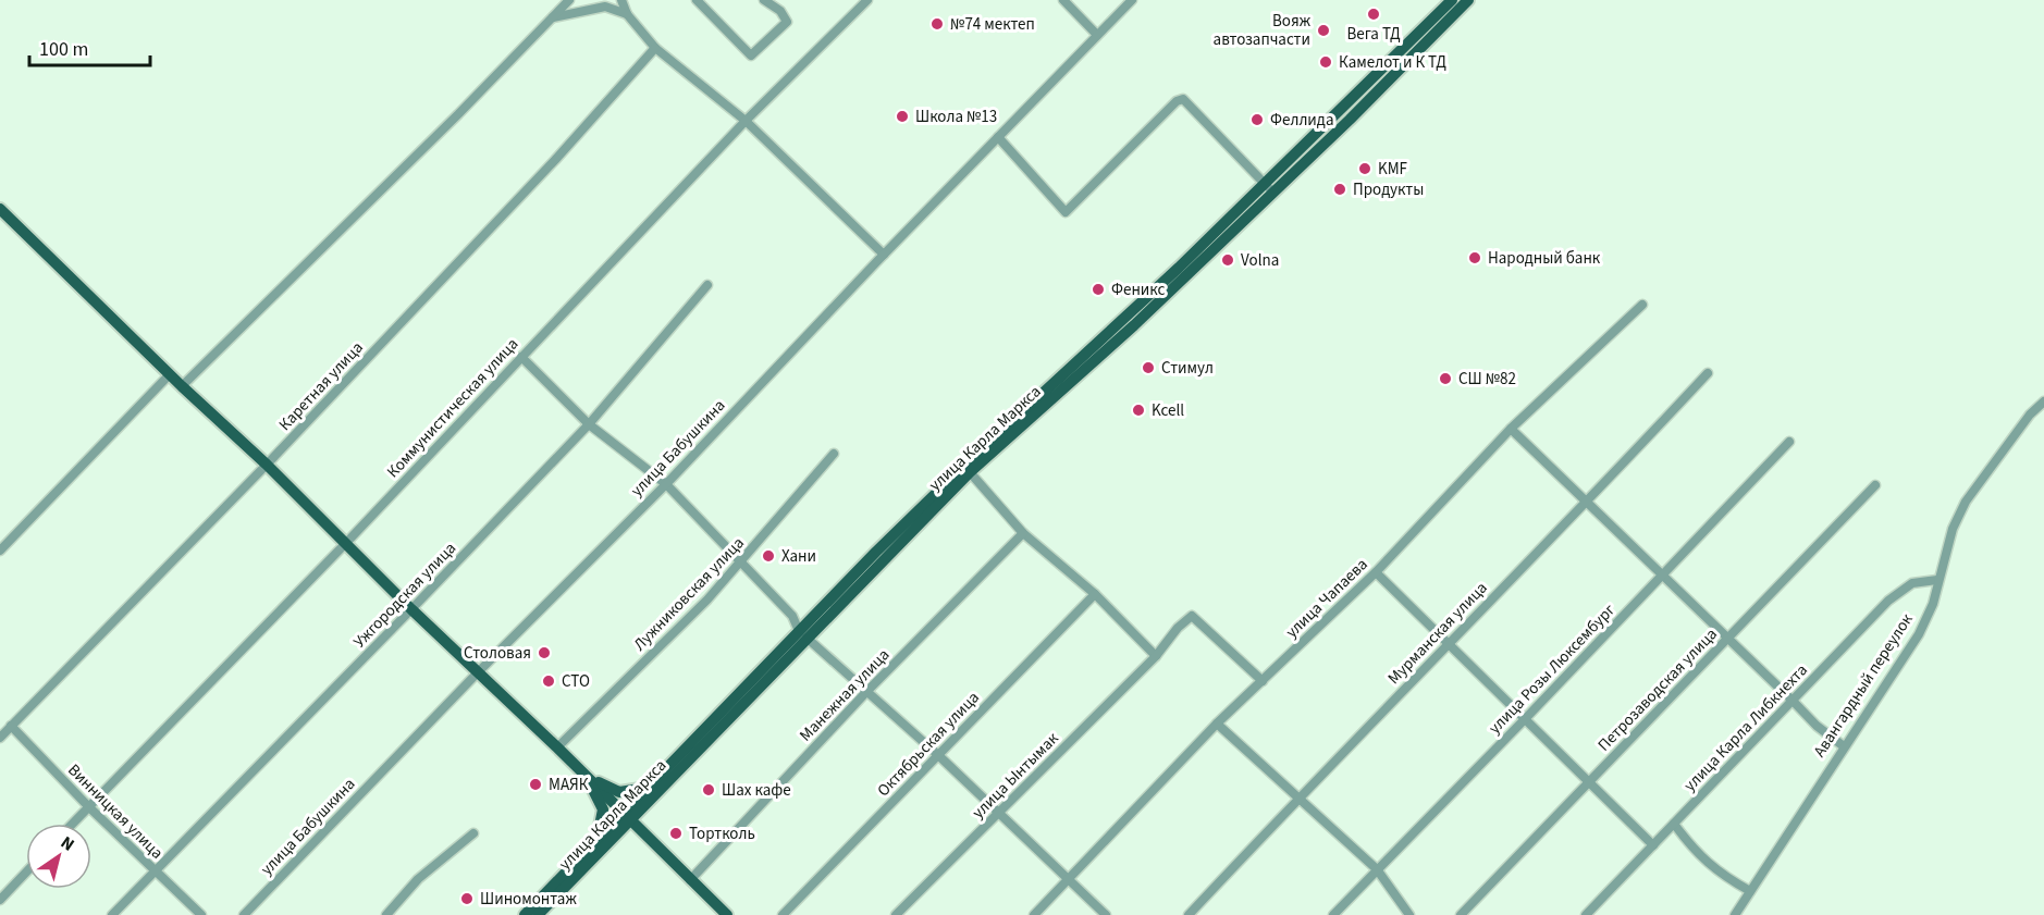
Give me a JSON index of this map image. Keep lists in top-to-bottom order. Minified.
{"streets":{"main road":["улица Карла Маркса"],"street":["Каретная улица","Коммунистическая улица","улица Бабушкина","Лужниковская улица","Ужгородская улица","улица Чапаева","Мурманская улица","улица Розы Люксембург","Авангардный переулок","Петрозаводская улица","Манежная улица","улица Карла Либкнехта","Октябрьская улица","улица Ынтымак","Винницкая улица"]},"crossings":[["Каретная улица","Винницкая улица"],["Коммунистическая улица","Винницкая улица"],["Ужгородская улица","Винницкая улица"],["улица Чапаева","улица Ынтымак"],["Авангардный переулок","улица Карла Либкнехта"]],"places":["Вега ТД","№74 мектеп","Вояж автозапчасти","Камелот и К ТД","Школа №13","Феллида","KMF","Продукты","Народный банк","Volna","Феникс","Стимул","СШ №82","Kcell","Хани","Столовая","СТО","МАЯК","Шах кафе","Тортколь","Шиномонтаж"],"scale_bar":"100 m","north":"top right"}
